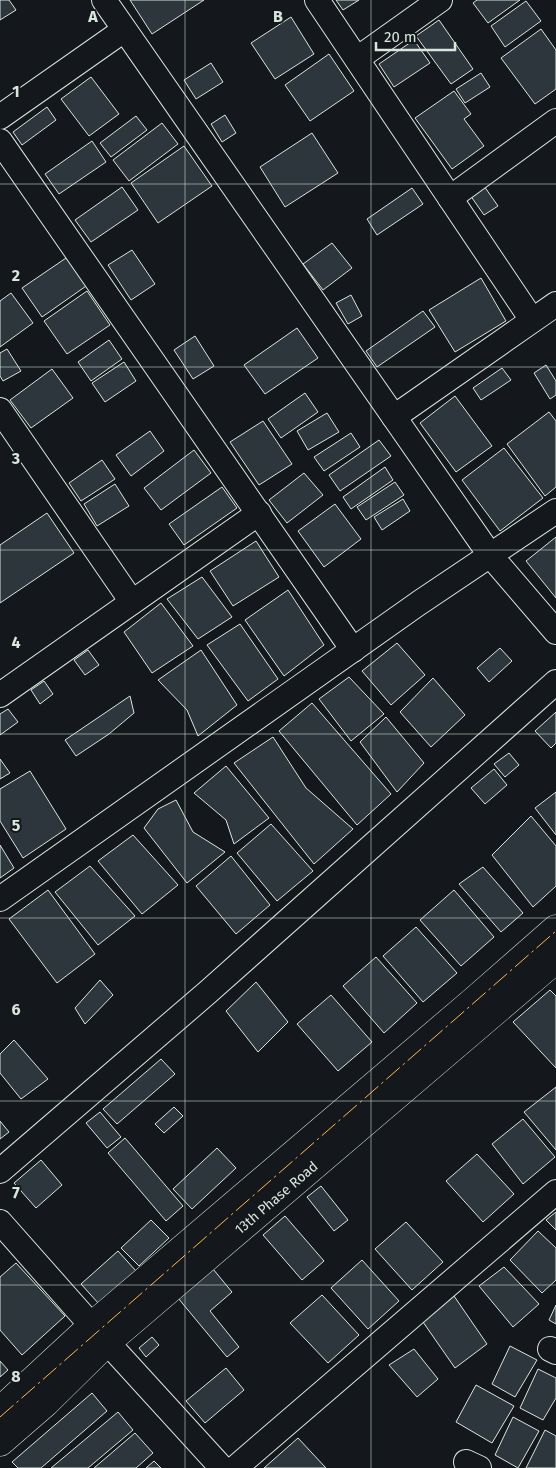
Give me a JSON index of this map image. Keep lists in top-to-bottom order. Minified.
{"streets":{"street":["13th Phase Road"]},"scale_bar":"20 m","grid":{"columns":["A","B"],"rows":["1","2","3","4","5","6","7","8"]}}
